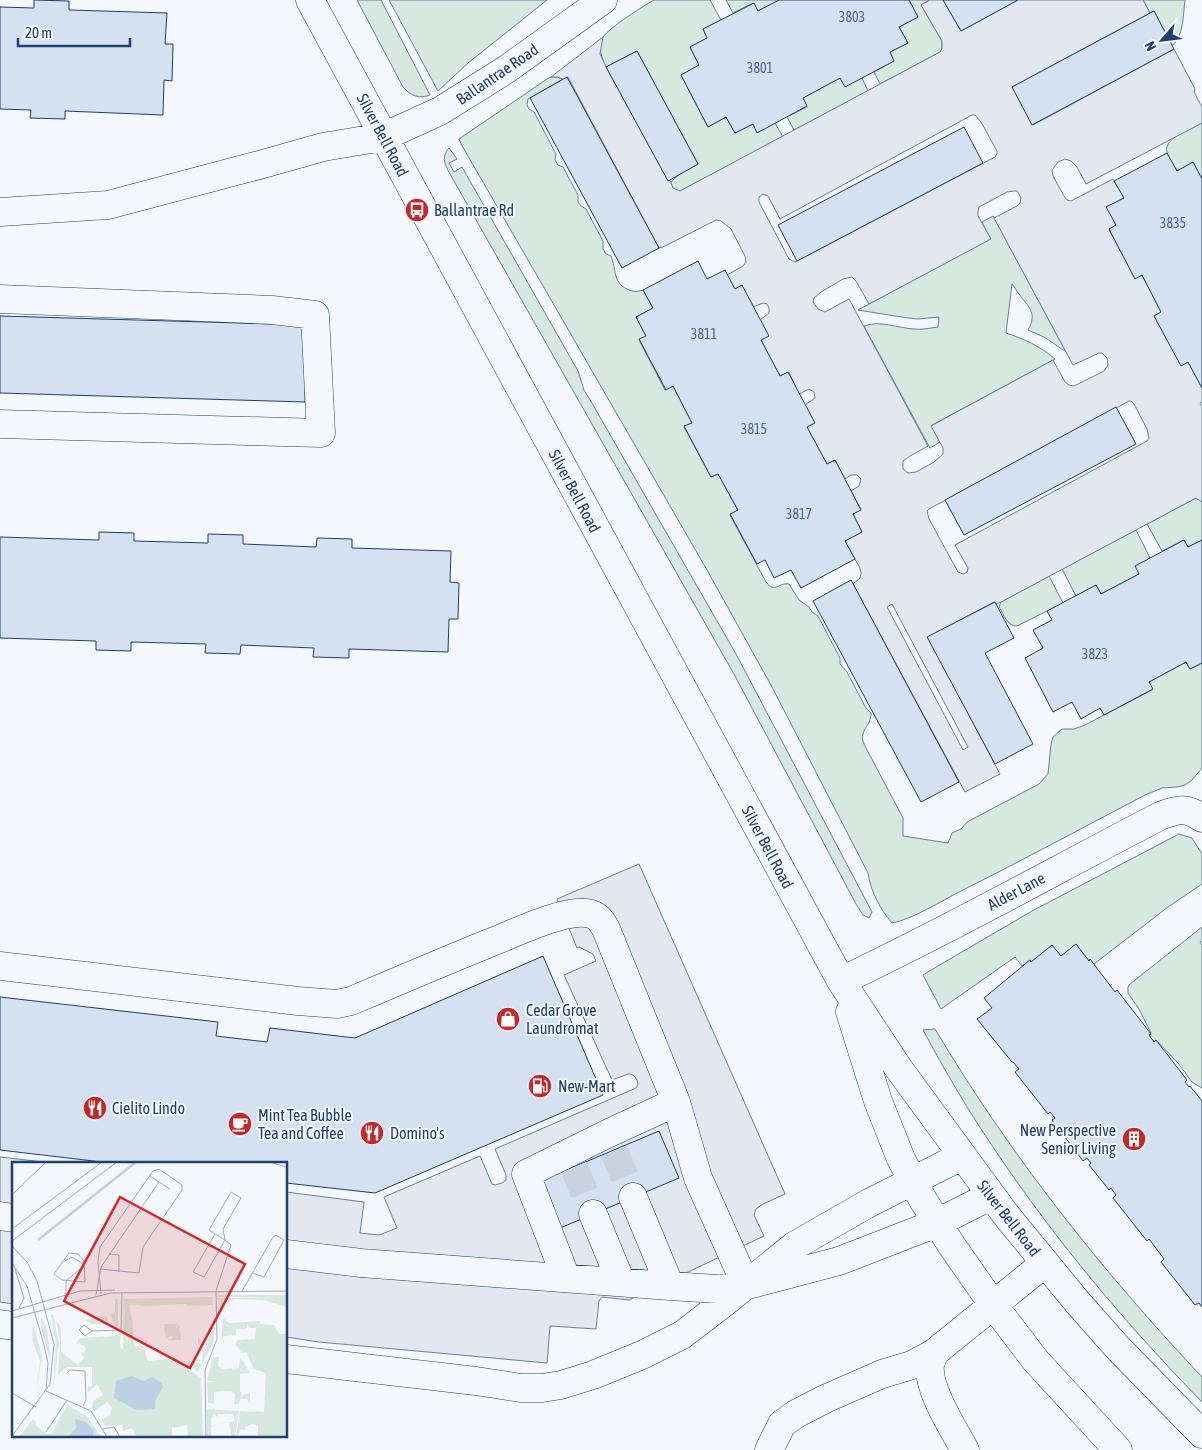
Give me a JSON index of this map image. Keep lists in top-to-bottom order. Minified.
{"streets":{"street":["Ballantrae Road","Silver Bell Road","Alder Lane"]},"crossings":[["Ballantrae Road","Silver Bell Road"],["Silver Bell Road","Alder Lane"]],"places":{"bus stop":["Ballantrae Rd"],"shop":["Cedar Grove Laundromat"],"fuel station":["New-Mart"],"restaurant":["Cielito Lindo","Domino's"],"cafe":["Mint Tea Bubble Tea and Coffee"],"building":["New Perspective Senior Living"]},"house_numbers":["3803","3801","3835","3811","3815","3817","3823"],"scale_bar":"20 m","north":"bottom left"}
